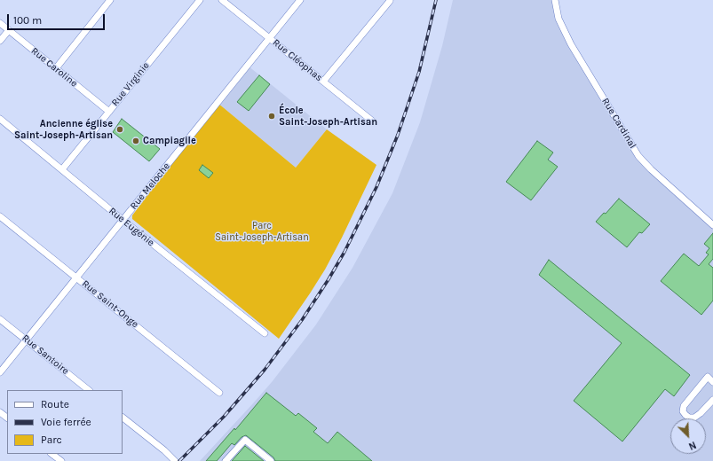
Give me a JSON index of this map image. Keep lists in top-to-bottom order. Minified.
{"streets":{"street":["Rue Cléophas","Rue Caroline","Rue Virginie","Rue Cardinal","Rue Meloche","Rue Eugénie","Rue Saint-Onge","Rue Santoire"]},"crossings":[["Rue Cléophas","Rue Meloche"],["Rue Caroline","Rue Virginie"],["Rue Virginie","Rue Eugénie"],["Rue Meloche","Rue Eugénie"],["Rue Meloche","Rue Saint-Onge"],["Rue Meloche","Rue Santoire"]],"parks":["Parc Saint-Joseph-Artisan"],"places":["École Saint-Joseph-Artisan","Ancienne église Saint-Joseph-Artisan","Campiagile"],"legend":["Route","Voie ferrée","Parc"],"scale_bar":"100 m","north":"bottom right"}
